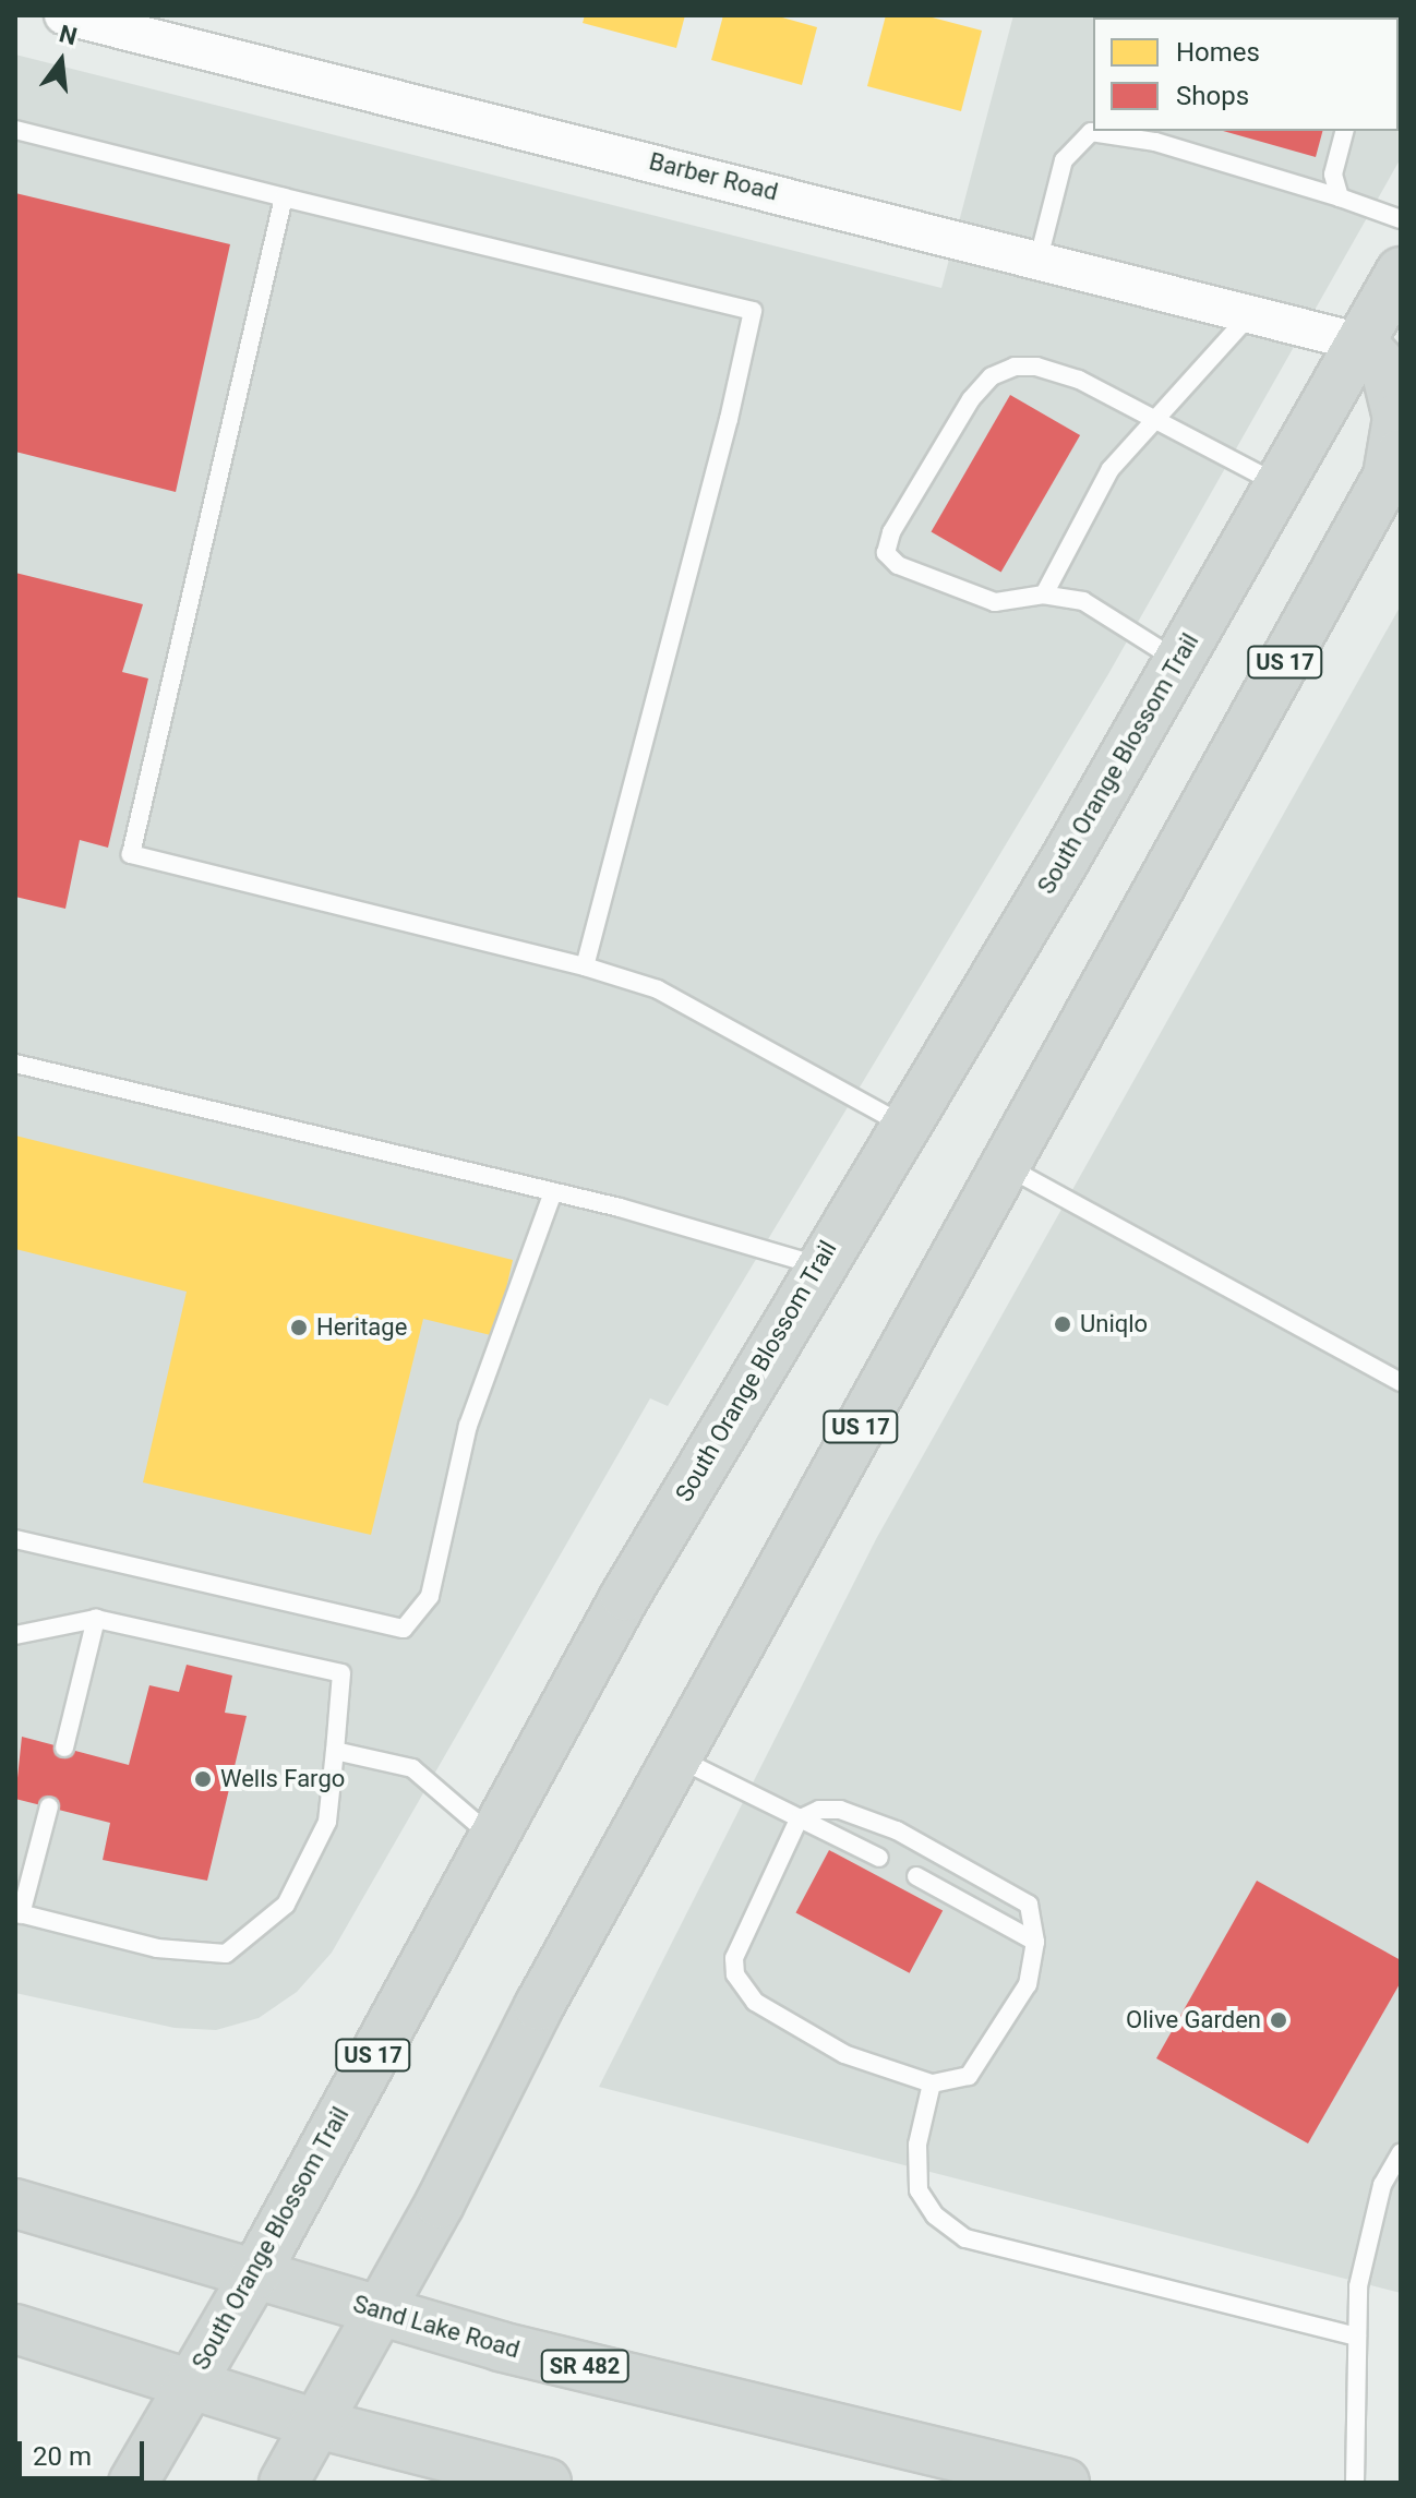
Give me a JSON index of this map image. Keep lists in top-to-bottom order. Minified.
{"streets":{"main road":["US 17","South Orange Blossom Trail","Sand Lake Road","SR 482"],"street":["Barber Road"]},"crossings":[["Barber Road","South Orange Blossom Trail"],["US 17","Sand Lake Road"],["South Orange Blossom Trail","Sand Lake Road"]],"places":["Uniqlo","Heritage","Wells Fargo","Olive Garden"],"legend":["Homes","Shops"],"scale_bar":"20 m","north":"top"}
